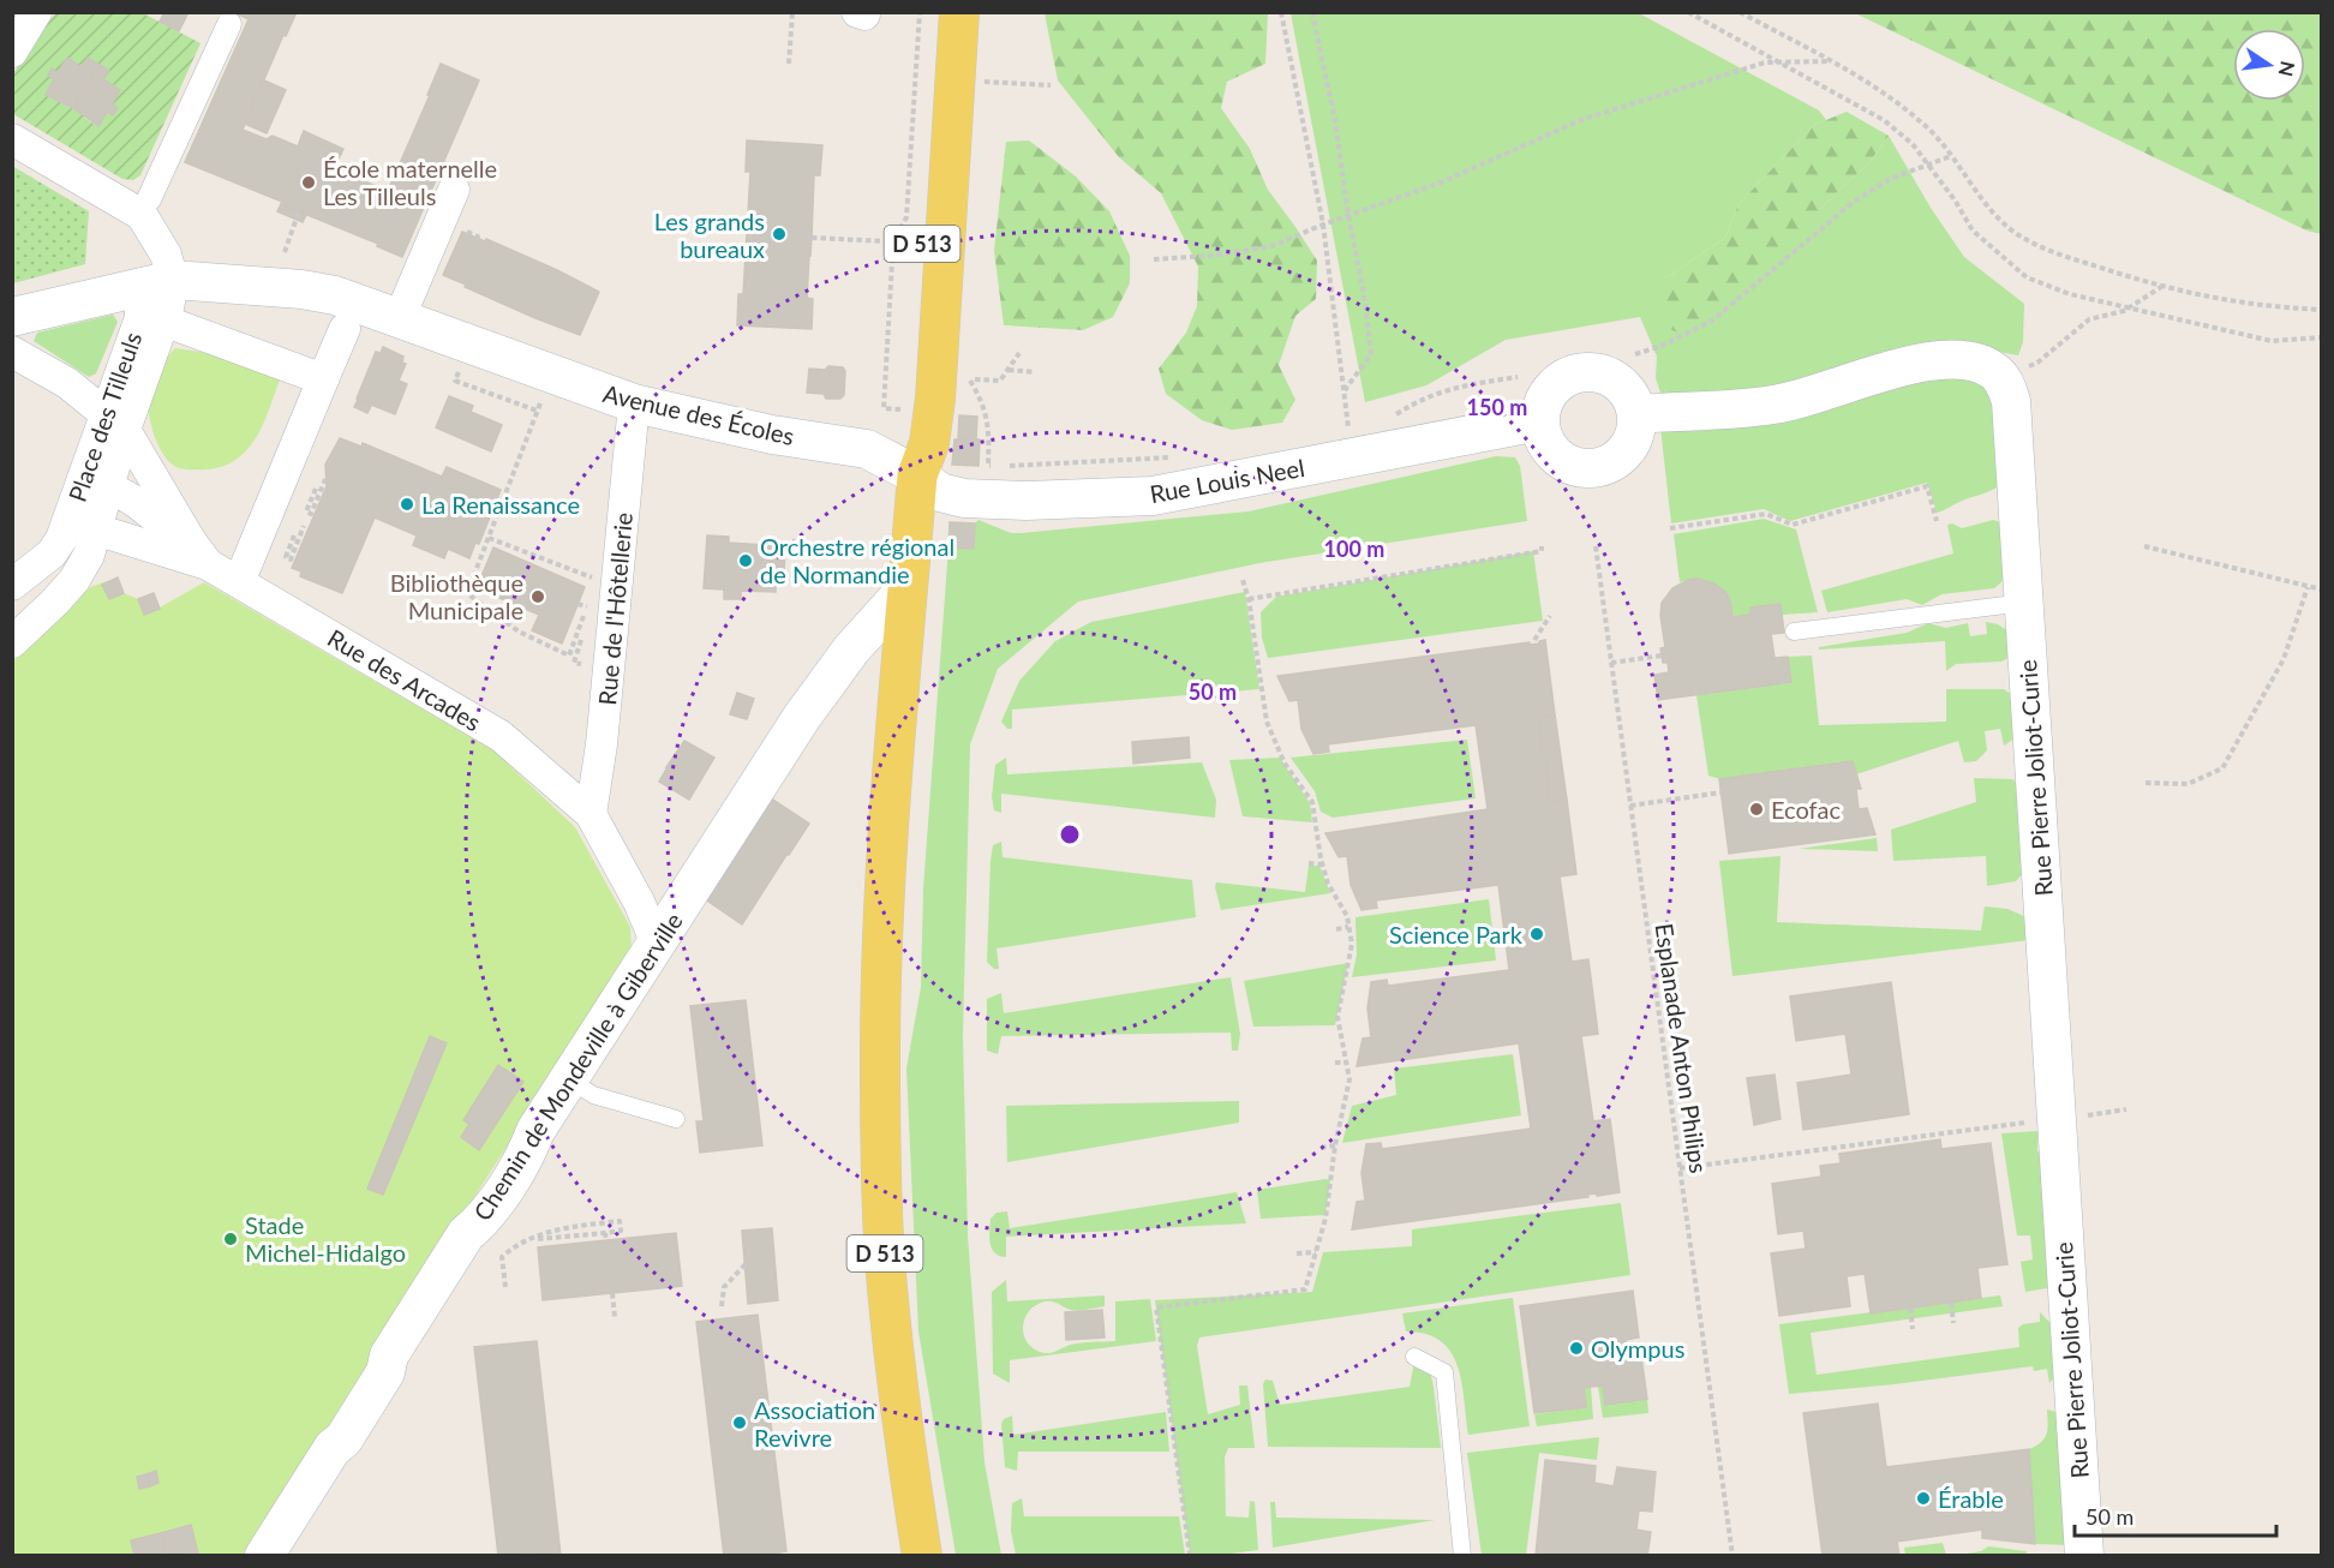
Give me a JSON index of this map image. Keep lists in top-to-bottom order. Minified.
{"streets":{"main road":["D 513"],"street":["Avenue des Écoles","Place des Tilleuls","Rue Louis Neel","Rue de l'Hôtellerie","Rue des Arcades","Rue Pierre Joliot-Curie","Chemin de Mondeville à Giberville"],"path":["Esplanade Anton Philips"]},"crossings":[["D 513","Avenue des Écoles"],["D 513","Rue Louis Neel"],["D 513","Chemin de Mondeville à Giberville"],["Avenue des Écoles","Place des Tilleuls"],["Avenue des Écoles","Rue Louis Neel"],["Avenue des Écoles","Rue de l'Hôtellerie"],["Place des Tilleuls","Rue des Arcades"],["Rue de l'Hôtellerie","Rue des Arcades"],["Rue des Arcades","Chemin de Mondeville à Giberville"]],"places":["École maternelle Les Tilleuls","Les grands bureaux","La Renaissance","Orchestre régional de Normandie","Bibliothèque Municipale","Ecofac","Science Park","Stade Michel-Hidalgo","Olympus","Association Revivre","Érable"],"scale_bar":"50 m","north":"right","rings":["150 m","100 m","50 m"]}
